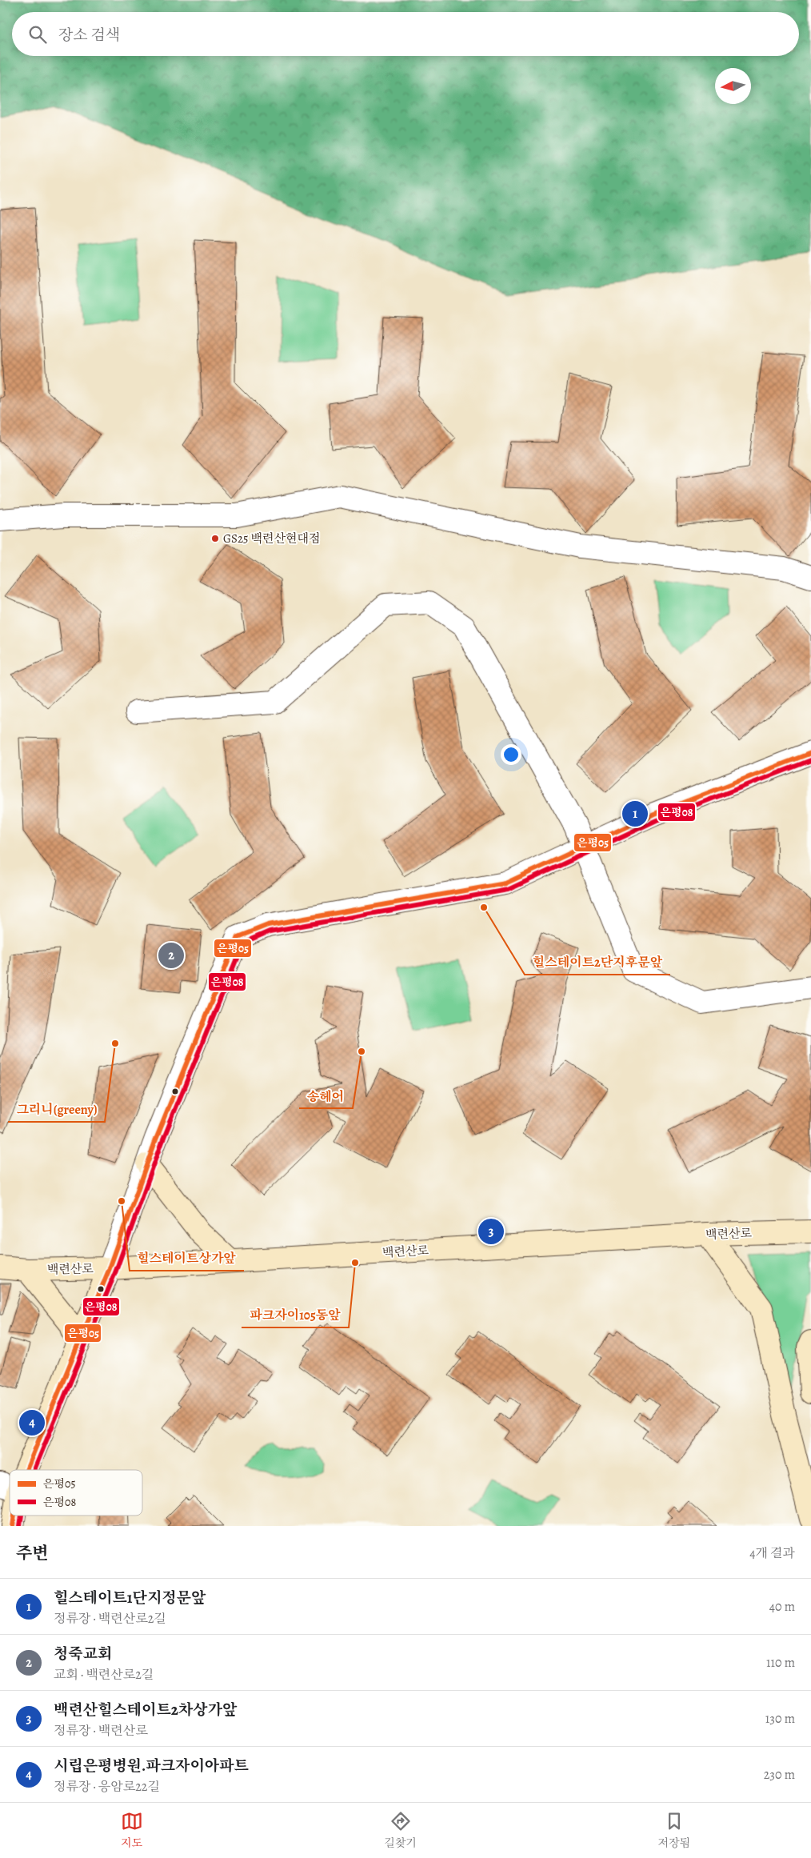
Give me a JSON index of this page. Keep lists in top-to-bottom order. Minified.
{"streets":{"main road":["백련산로"]},"places":["GS25 백련산현대점","힐스테이트2단지후문앞","그리니(greeny)","송헤어","힐스테이트상가앞","파크자이105동앞"],"lines":["transit line 은평05","transit line 은평08"],"legend":["은평05","은평08"],"north":"left","page":{"search":"장소 검색","pins":["1","2","3","4"],"heading":["주변","4개 결과"],"list":[{"mark":"1","name":"힐스테이트1단지정문앞","note":"정류장 · 백련산로2길","value":"40 m"},{"mark":"2","name":"청죽교회","note":"교회 · 백련산로2길","value":"110 m"},{"mark":"3","name":"백련산힐스테이트2차상가앞","note":"정류장 · 백련산로","value":"130 m"},{"mark":"4","name":"시립은평병원.파크자이아파트","note":"정류장 · 응암로22길","value":"230 m"}],"nav":["지도","길찾기","저장됨"]}}
